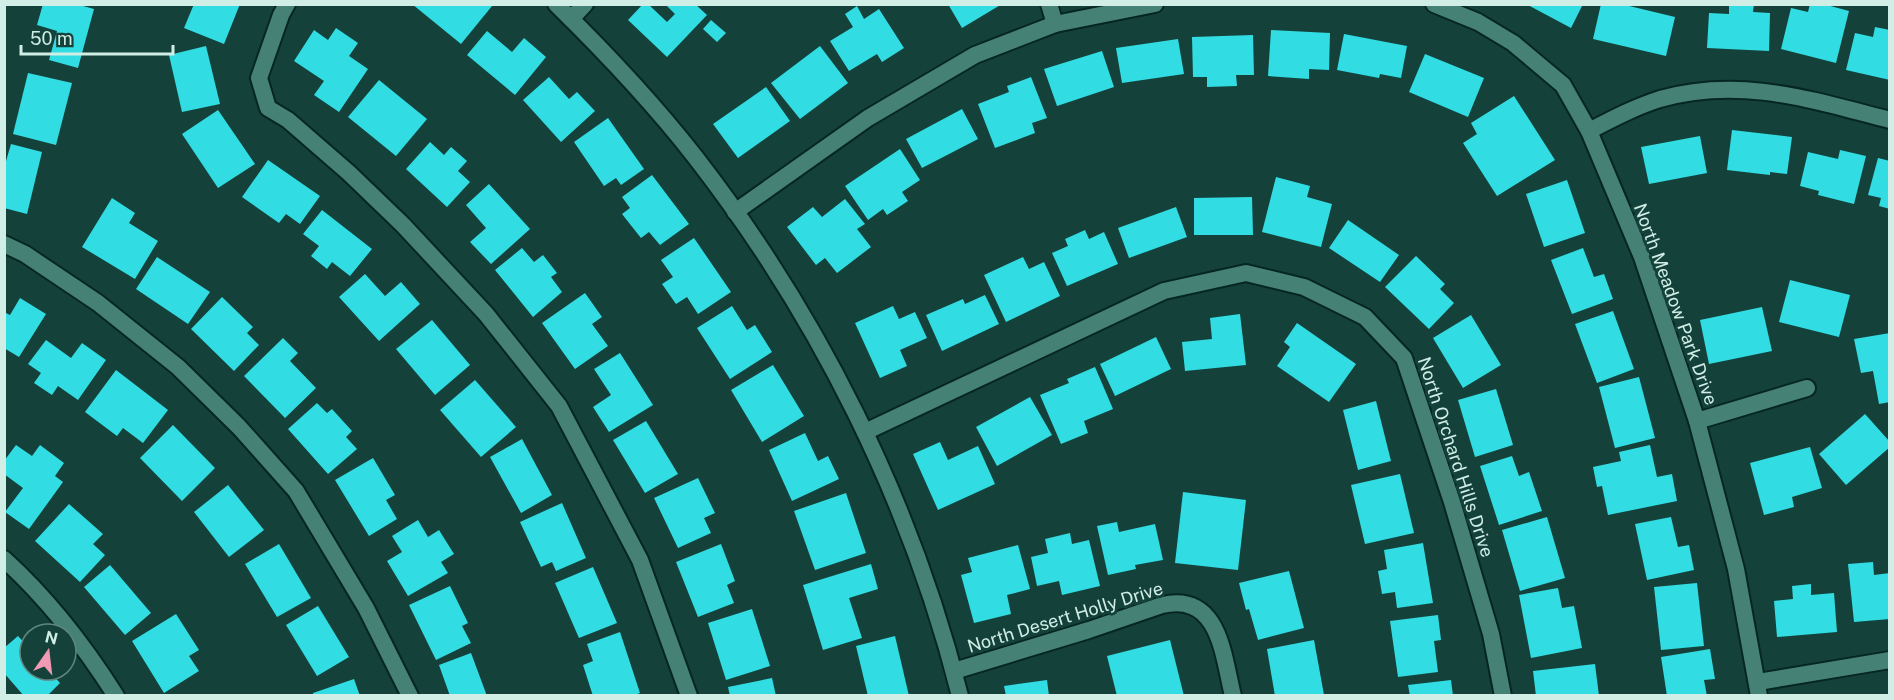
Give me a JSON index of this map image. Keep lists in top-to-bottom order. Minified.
{"streets":{"street":["North Meadow Park Drive","North Orchard Hills Drive","North Desert Holly Drive"]},"scale_bar":"50 m","north":"top"}
